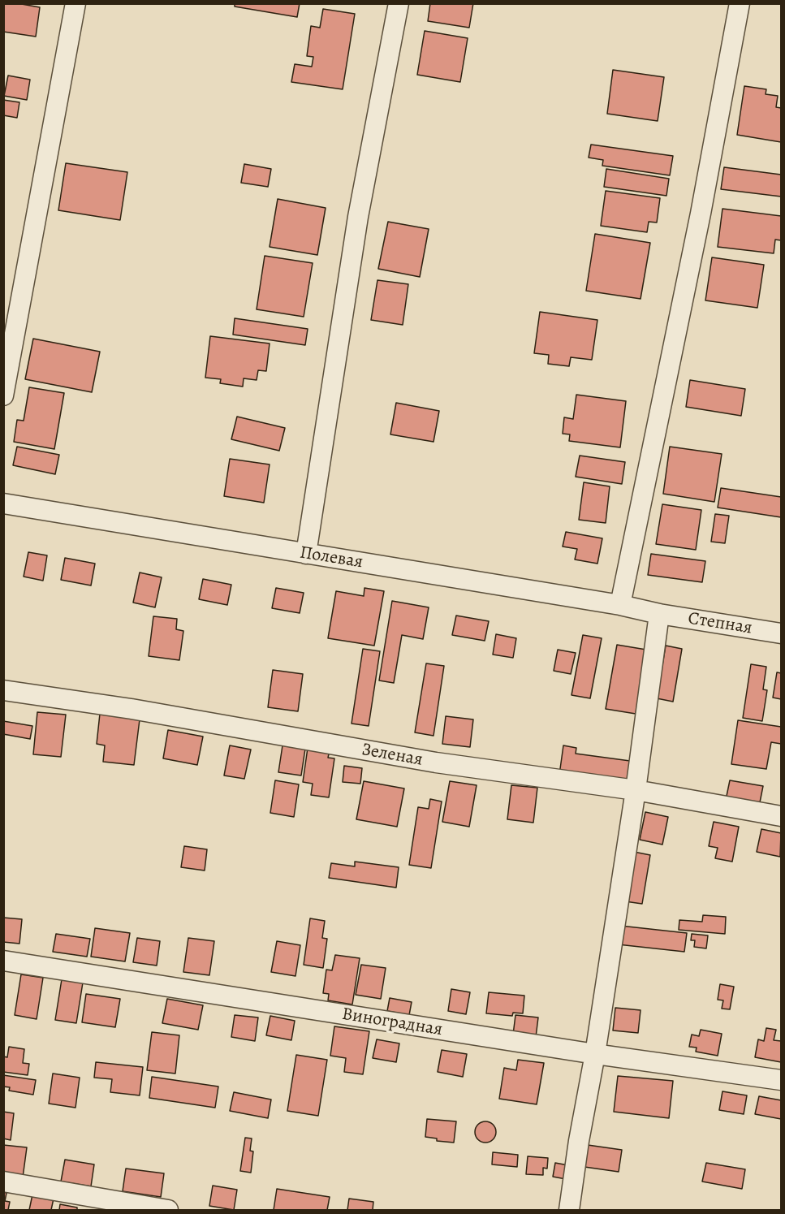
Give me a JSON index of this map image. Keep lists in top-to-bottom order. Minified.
{"streets":{"street":["Полевая","Степная","Зеленая","Виноградная"]},"crossings":[["Полевая","Степная"]]}
